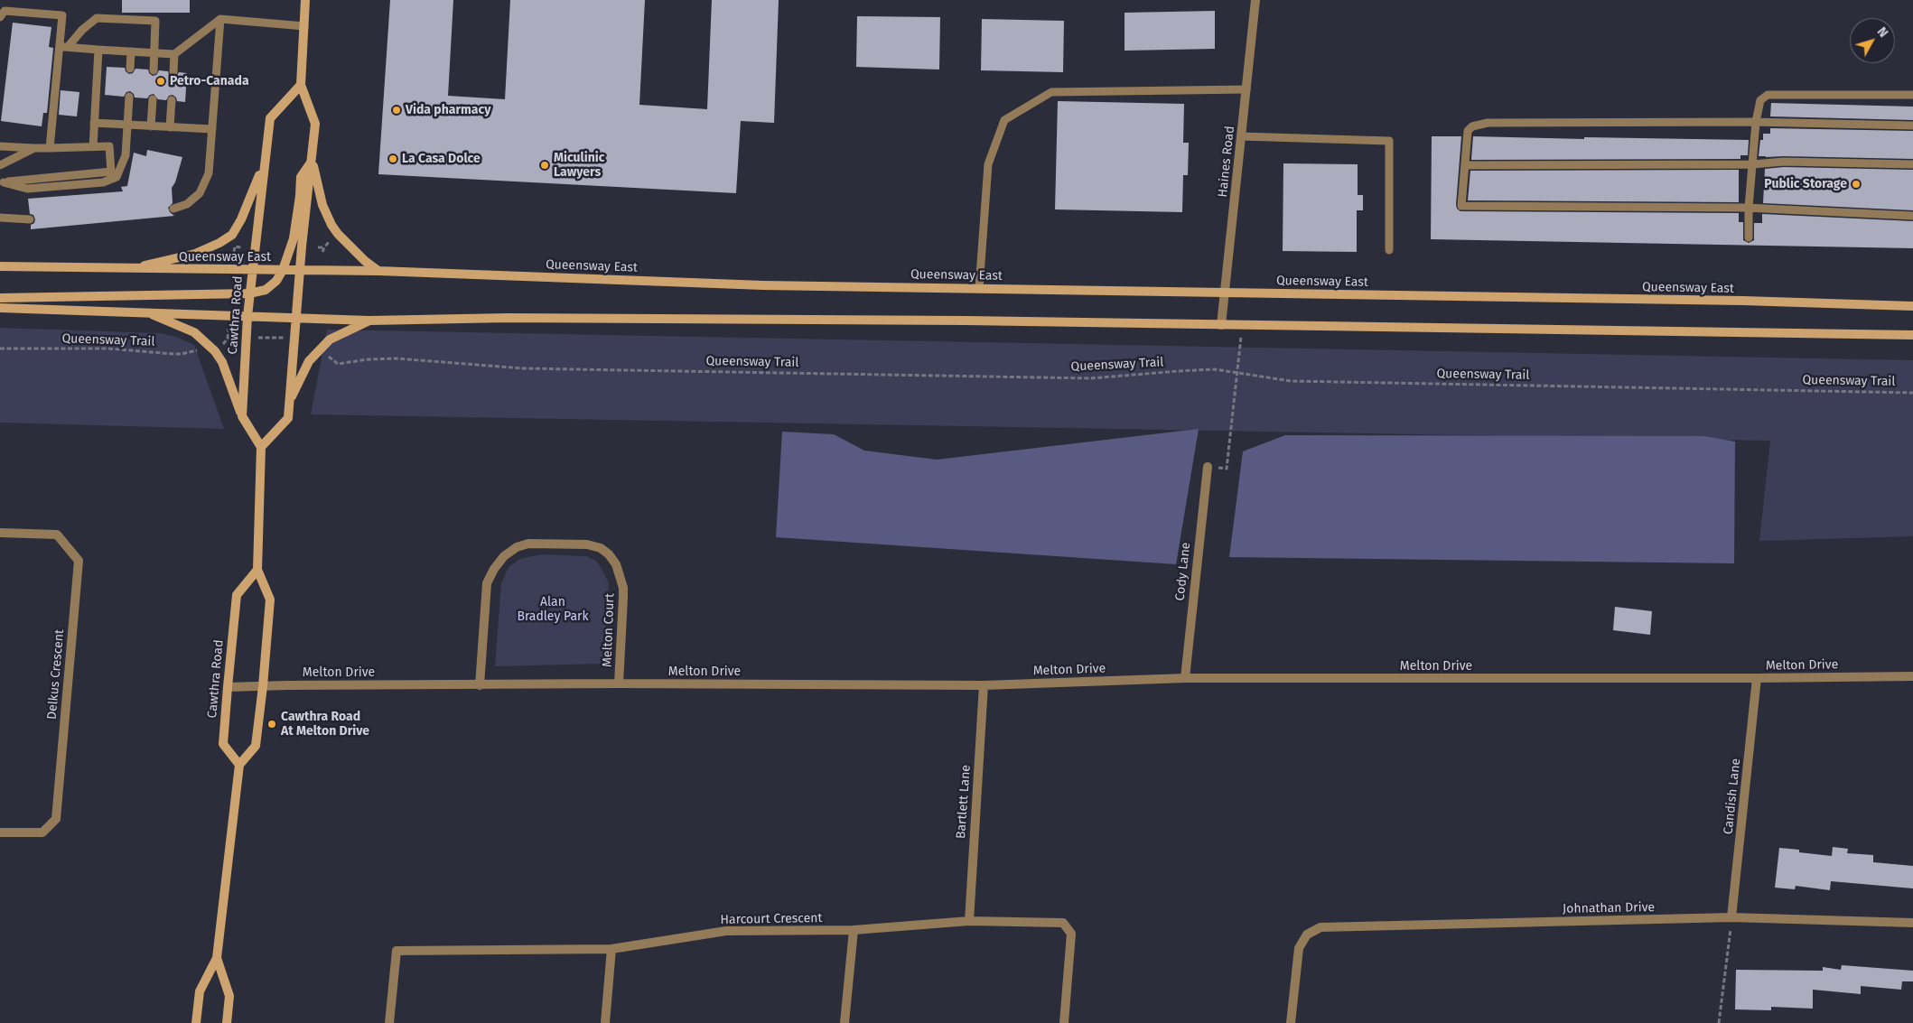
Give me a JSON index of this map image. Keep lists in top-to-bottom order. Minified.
{"streets":{"main road":["Queensway East","Cawthra Road"],"street":["Haines Road","Cody Lane","Melton Court","Melton Drive","Delkus Crescent","Candish Lane","Bartlett Lane","Johnathan Drive","Harcourt Crescent"],"path":["Queensway Trail"]},"crossings":[["Haines Road","Queensway East"],["Queensway East","Cawthra Road"],["Cawthra Road","Melton Drive"],["Cody Lane","Melton Drive"],["Melton Court","Melton Drive"],["Melton Drive","Candish Lane"],["Melton Drive","Bartlett Lane"],["Candish Lane","Johnathan Drive"],["Bartlett Lane","Harcourt Crescent"]],"parks":["Alan Bradley Park"],"places":["Petro-Canada","Vida pharmacy","La Casa Dolce","Miculinic Lawyers","Public Storage","Cawthra Road At Melton Drive"],"north":"top right"}
